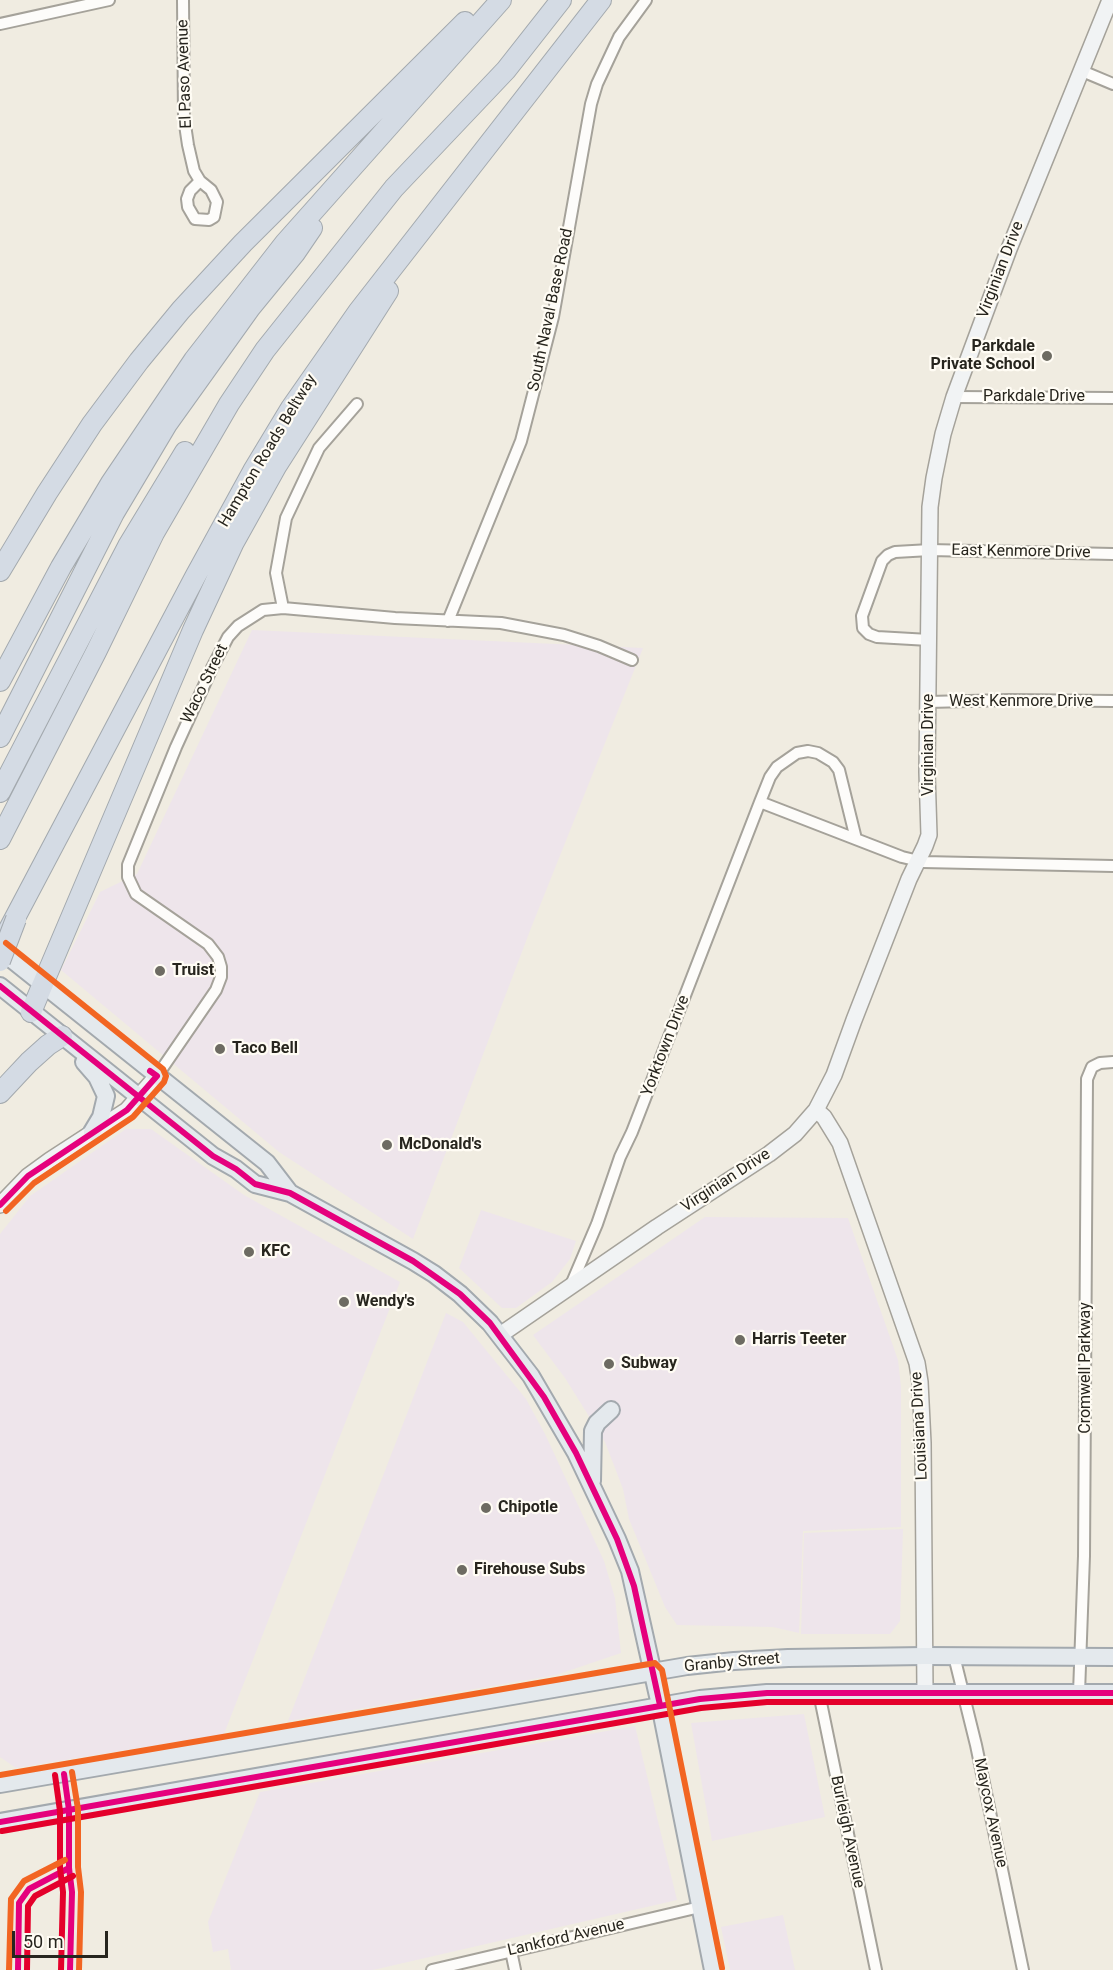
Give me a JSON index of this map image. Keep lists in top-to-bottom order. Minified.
{"streets":{"highway":["Hampton Roads Beltway"],"main road":["Granby Street"],"street":["El Paso Avenue","Virginian Drive","South Naval Base Road","Parkdale Drive","East Kenmore Drive","Waco Street","West Kenmore Drive","Yorktown Drive","Cromwell Parkway","Louisiana Drive","Maycox Avenue","Burleigh Avenue","Lankford Avenue"]},"crossings":[["Virginian Drive","Parkdale Drive"],["Virginian Drive","East Kenmore Drive"],["Virginian Drive","West Kenmore Drive"],["Virginian Drive","Yorktown Drive"],["Virginian Drive","Louisiana Drive"],["South Naval Base Road","Waco Street"],["Cromwell Parkway","Granby Street"],["Louisiana Drive","Granby Street"],["Granby Street","Maycox Avenue"],["Granby Street","Burleigh Avenue"]],"places":["Parkdale Private School","Truist","Taco Bell","McDonald's","KFC","Wendy's","Harris Teeter","Subway","Chipotle","Firehouse Subs"],"scale_bar":"50 m"}
